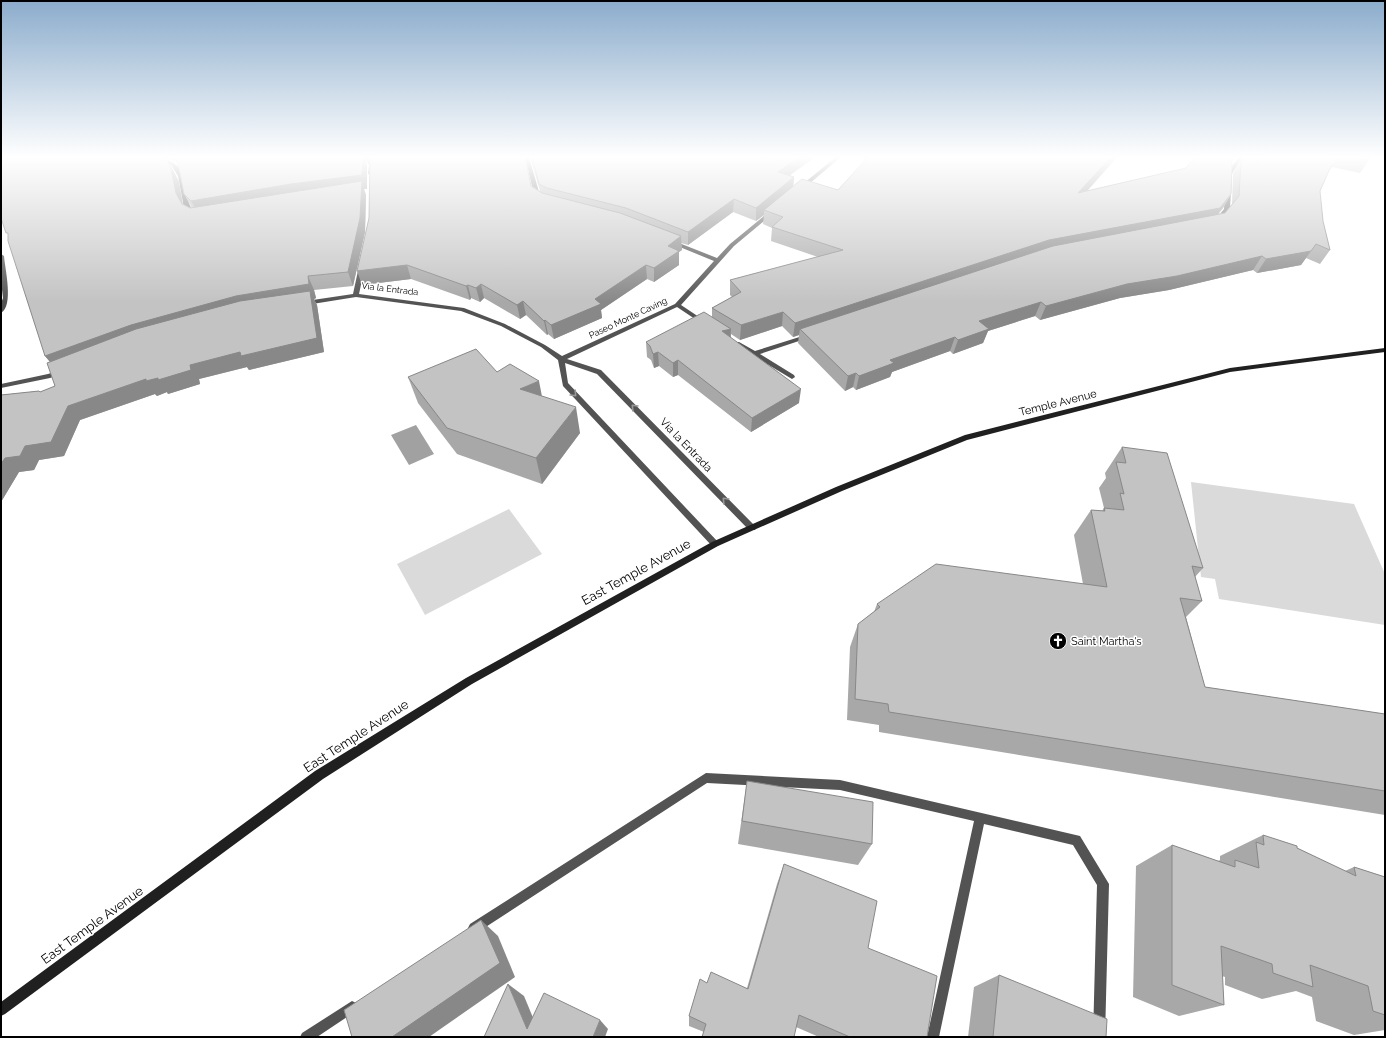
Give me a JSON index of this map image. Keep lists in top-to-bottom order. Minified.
{"streets":{"main road":["Temple Avenue","East Temple Avenue"],"lane":["Via la Entrada","Paseo Monte Caving"]},"crossings":[["Via la Entrada","Paseo Monte Caving"],["Via la Entrada","Temple Avenue"],["Via la Entrada","East Temple Avenue"],["Temple Avenue","East Temple Avenue"]],"places":{"church":["Saint Martha's"]}}
